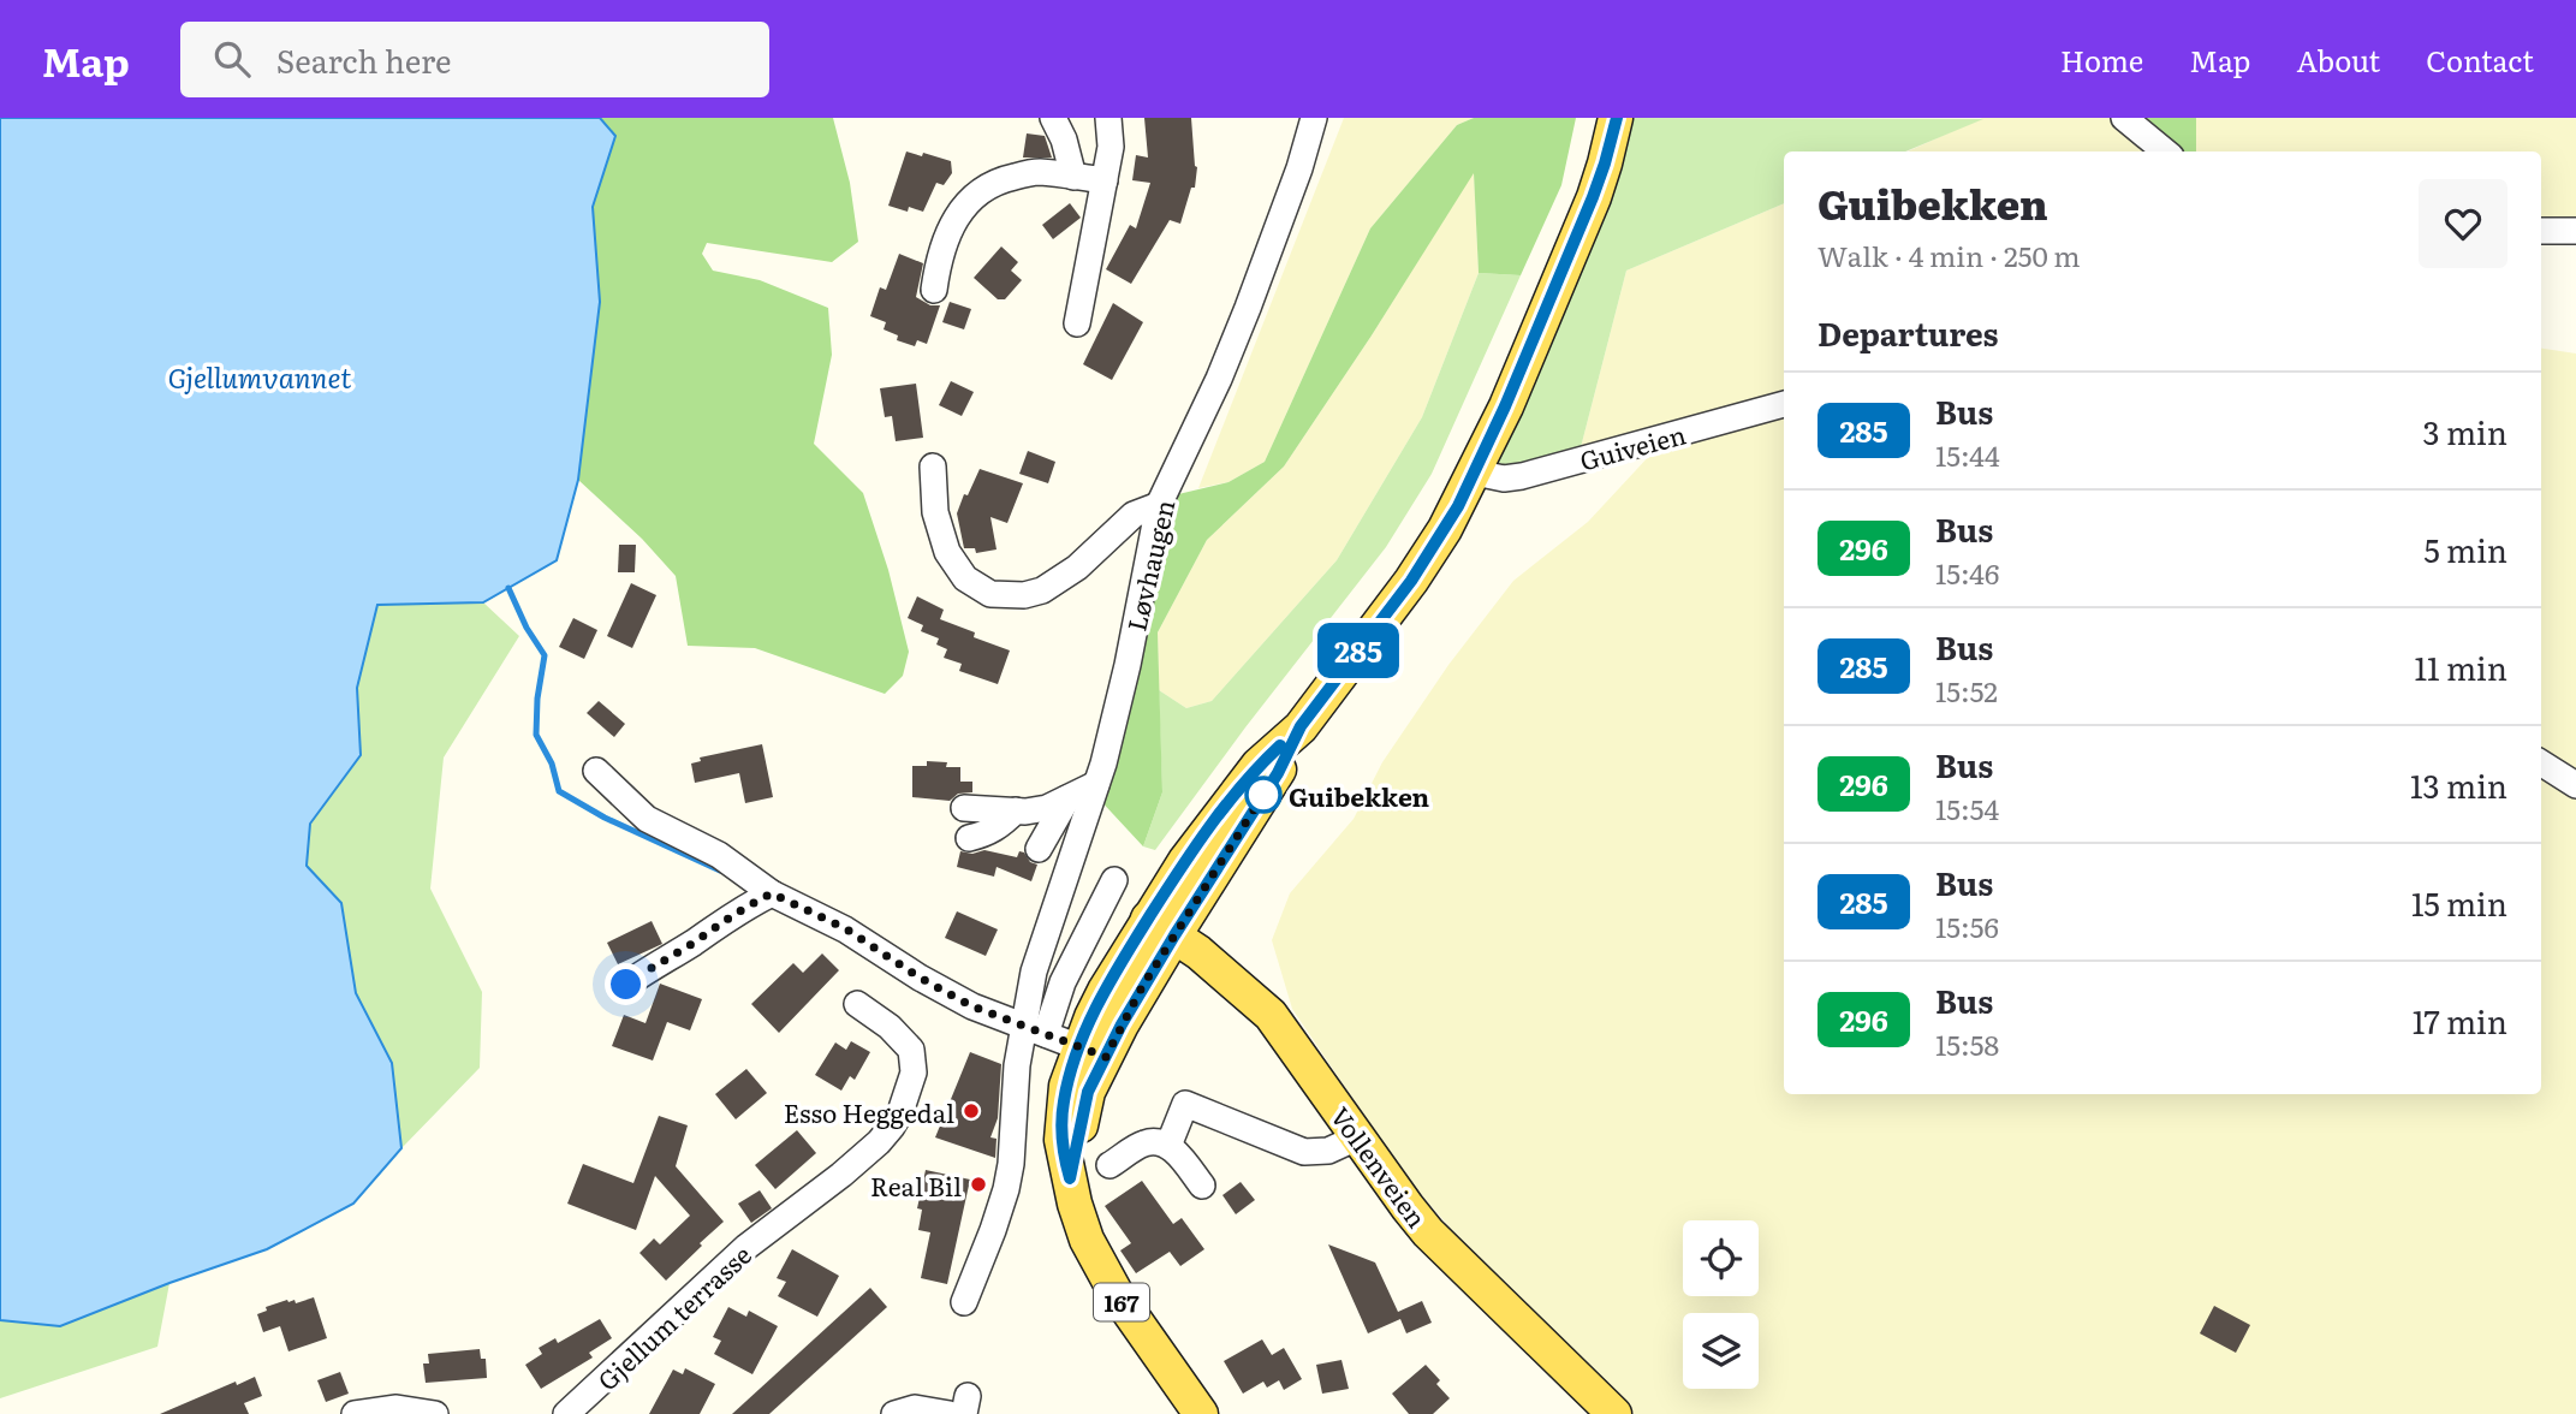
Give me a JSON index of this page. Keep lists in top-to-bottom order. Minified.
{"streets":{"main road":["Vollenveien","167"],"street":["Guiveien","Løvhaugen","Gjellum terrasse"]},"crossings":[["Guiveien","167"],["Vollenveien","167"]],"water":["Gjellumvannet"],"places":["Guibekken","Esso Heggedal","Real Bil"],"lines":["bus line 285"],"page":{"header":"Map","search":"Search here","nav":["Home","Map","About","Contact"],"on_map":"285","heading":[["Guibekken","Walk · 4 min · 250 m"],"Departures"],"list":[{"mark":"285","name":"Bus","note":"15:44","value":"3 min"},{"mark":"296","name":"Bus","note":"15:46","value":"5 min"},{"mark":"285","name":"Bus","note":"15:52","value":"11 min"},{"mark":"296","name":"Bus","note":"15:54","value":"13 min"},{"mark":"285","name":"Bus","note":"15:56","value":"15 min"},{"mark":"296","name":"Bus","note":"15:58","value":"17 min"}]}}
